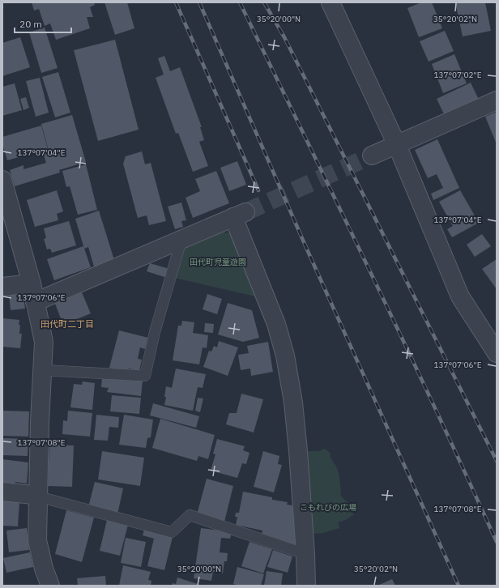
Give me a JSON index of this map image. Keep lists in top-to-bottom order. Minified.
{"districts":["田代町二丁目"],"parks":["田代町児童遊園","こもれびの広場"],"scale_bar":"20 m","coordinates":["35°20'00\"N","35°20'02\"N","137°07'02\"E","137°07'04\"E","137°07'06\"E","137°07'08\"E"]}
